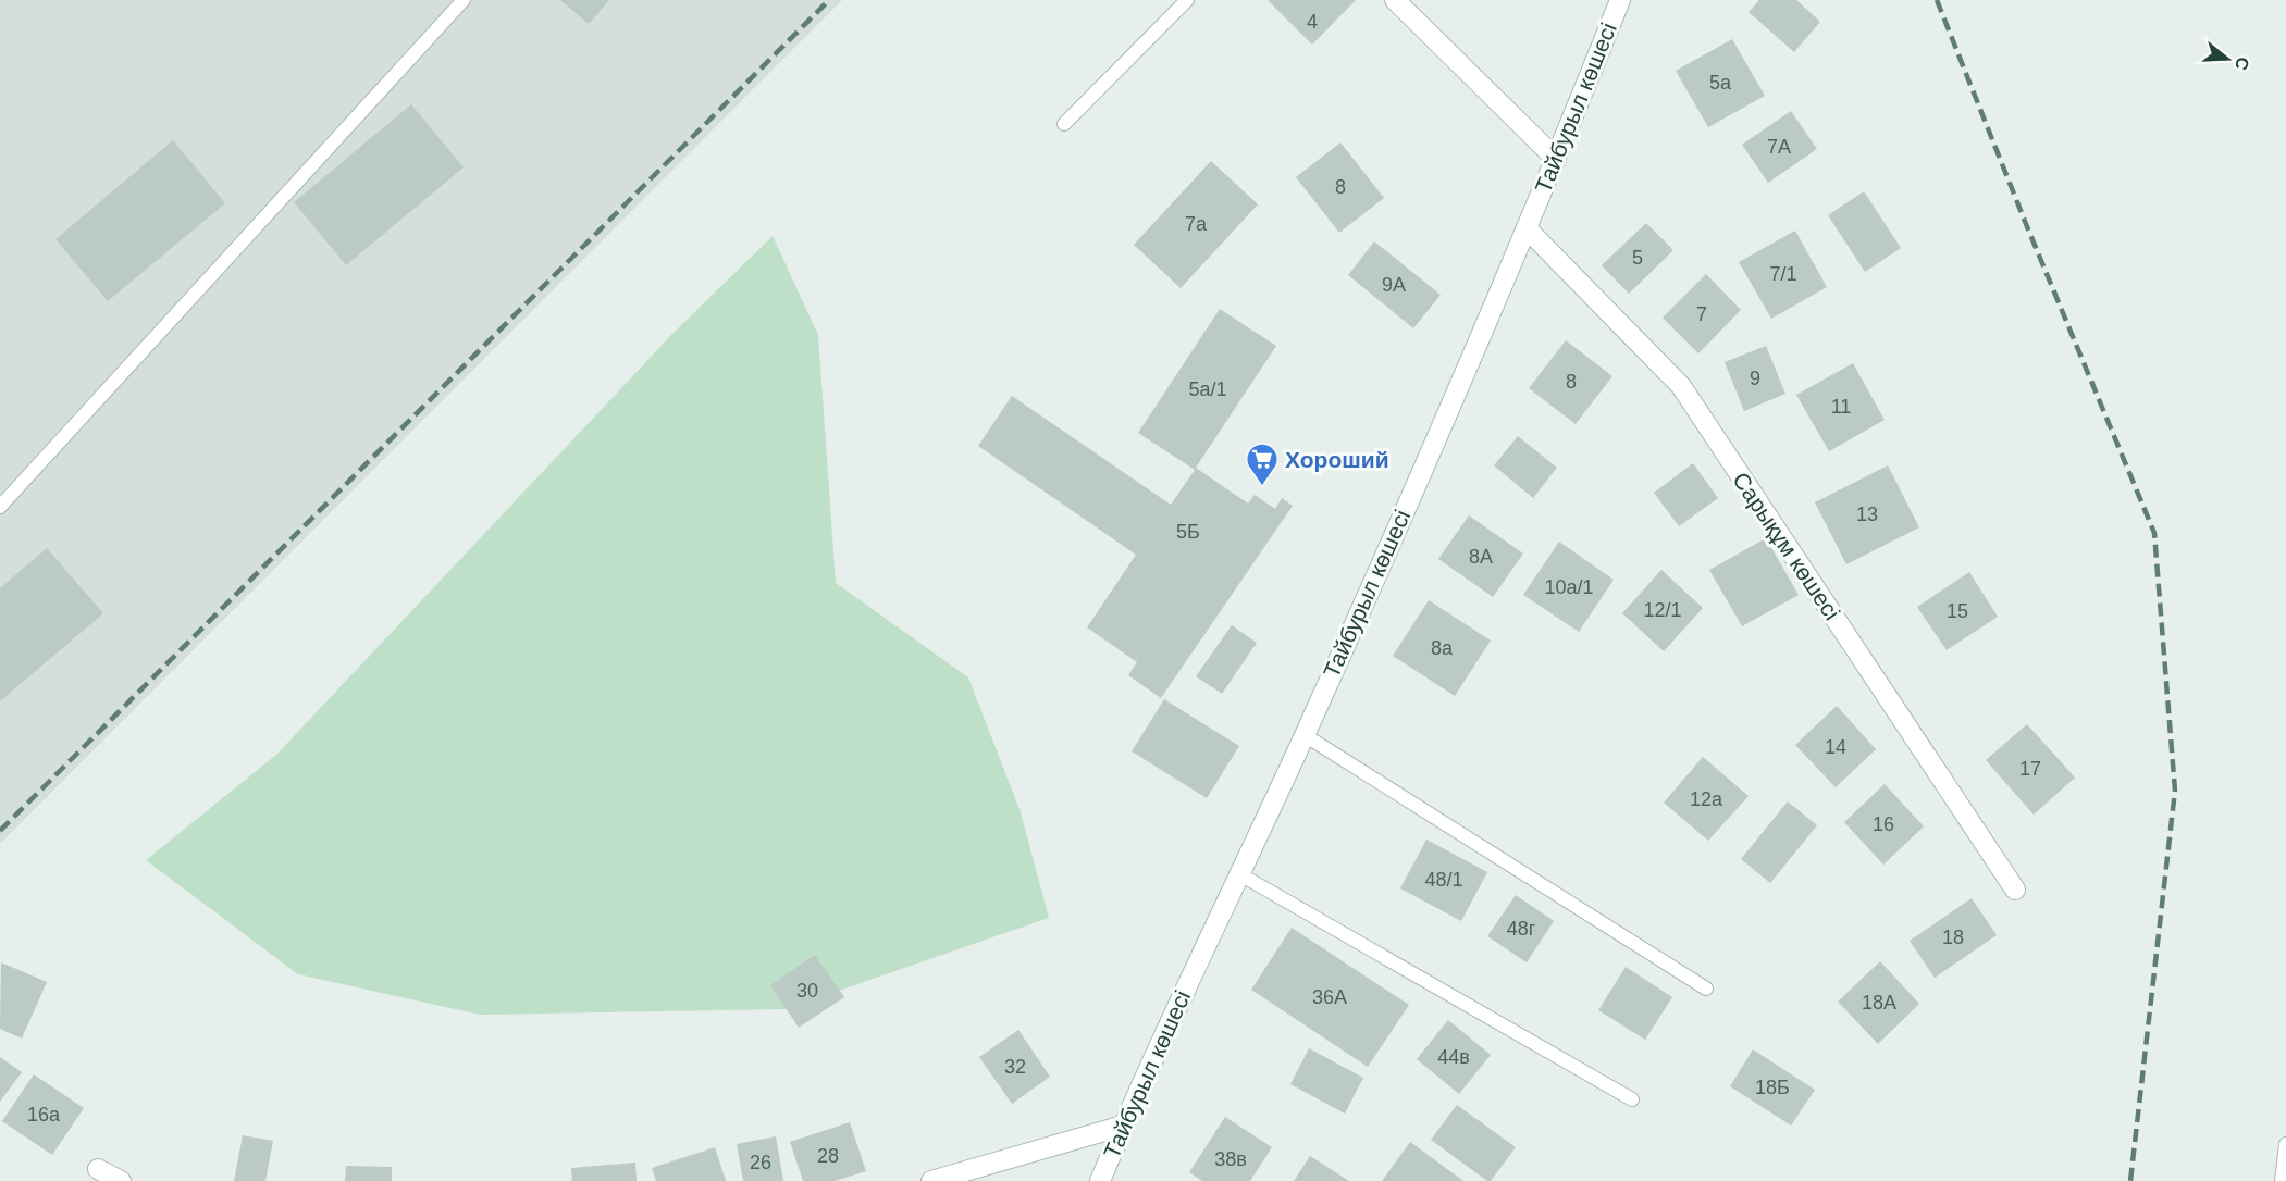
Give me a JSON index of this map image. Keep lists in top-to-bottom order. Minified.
{"streets":{"main road":["Тайбурыл көшесі","Сарықұм көшесі"]},"crossings":[["Тайбурыл көшесі","Сарықұм көшесі"]],"places":{"supermarket":["Хороший"]},"house_numbers":["4","5а","7А","8","7а","5","7/1","9А","7","9","8","5а/1","11","13","5Б","8А","10а/1","12/1","15","8а","14","17","12а","16","48/1","48г","18","30","36А","18А","44в","32","18Б","16а","28","38в","26"],"north":"right"}
